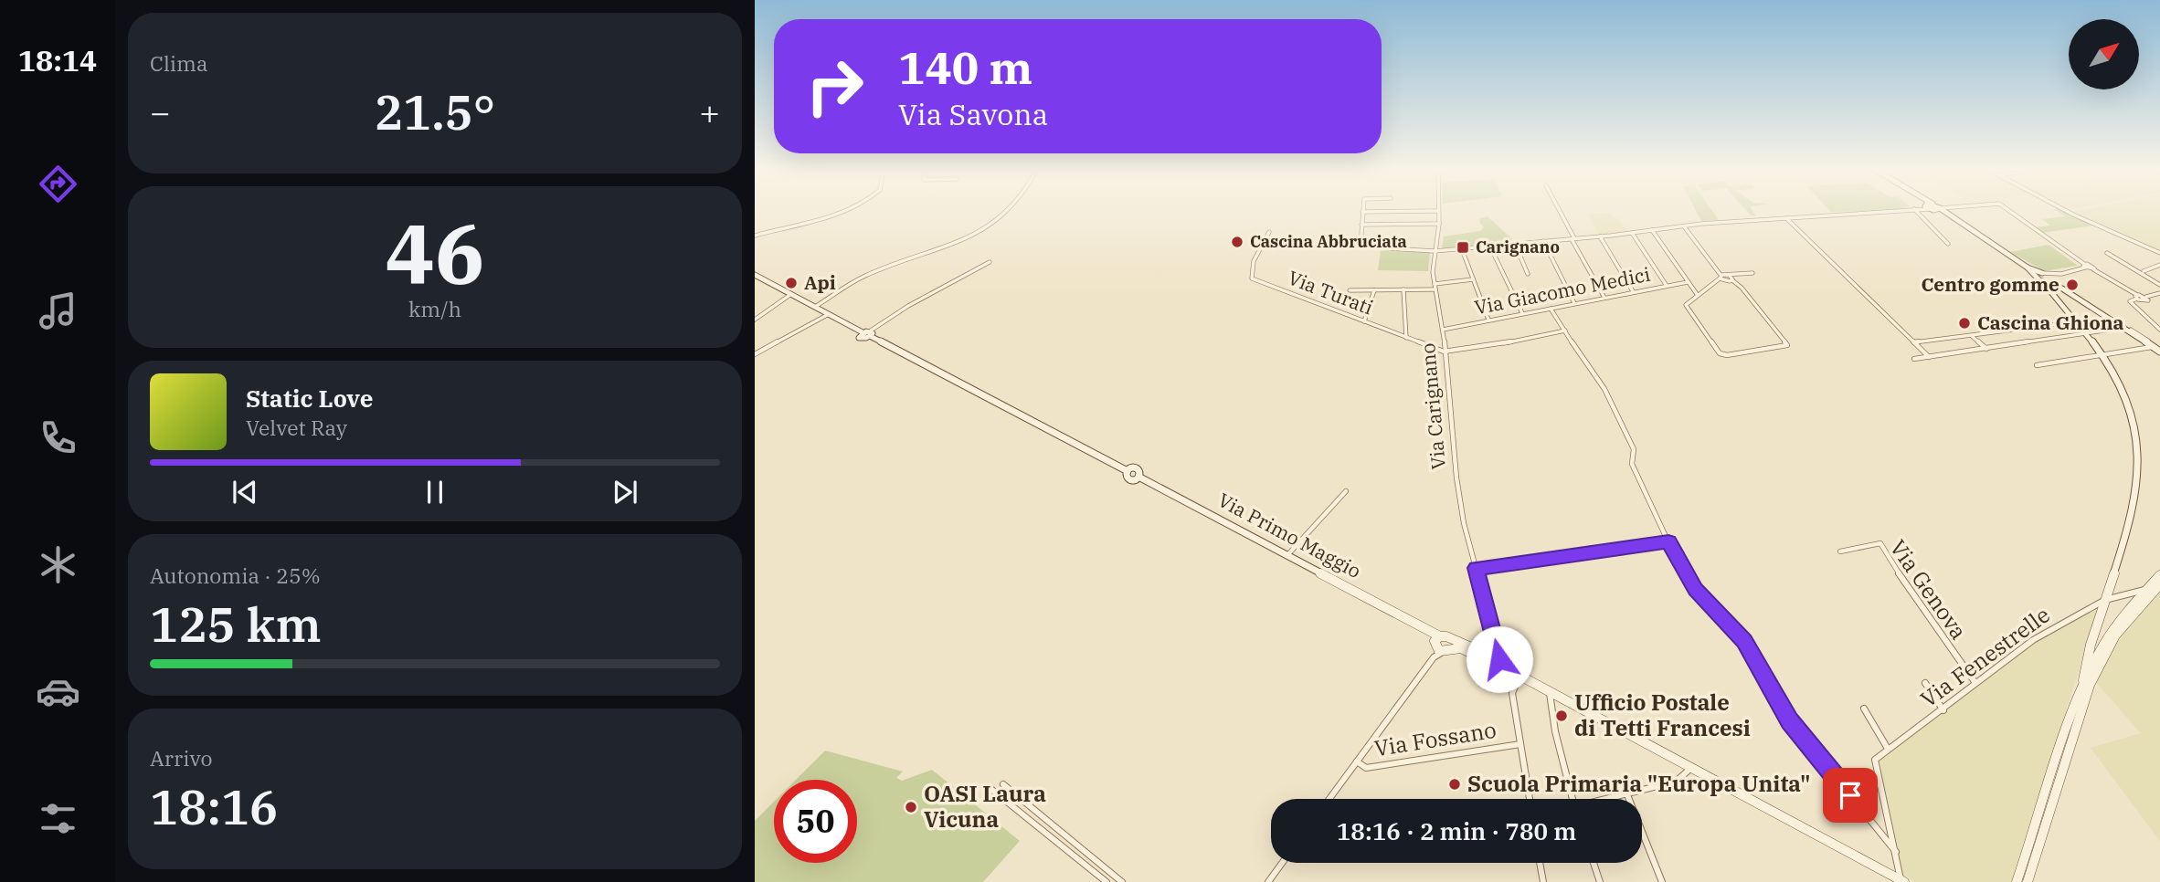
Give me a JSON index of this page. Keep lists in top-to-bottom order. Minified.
{"streets":{"main road":["Via Primo Maggio"],"street":["Via Giacomo Medici","Via Turati","Via Carignano","Via Genova","Via Fenestrelle","Via Fossano"]},"crossings":[["Via Giacomo Medici","Via Carignano"],["Via Turati","Via Carignano"],["Via Genova","Via Fenestrelle"]],"places":{"other":["Cascina Abbruciata","Api","Centro gomme","Cascina Ghiona","Ufficio Postale di Tetti Francesi","Scuola Primaria \"Europa Unita\"","OASI Laura Vicuna"],"transit":["Carignano"]},"north":"top right","page":{"tabs":"18:14","tile":["Clima",["46","km/h"],["Autonomia · 25%","125 km"],["Arrivo","18:16"]],"turn":["140 m","Via Savona"],"heat":["−","21.5°","+"],"song":["Static Love","Velvet Ray"],"limit":"50","trip":"18:16 · 2 min · 780 m"}}
